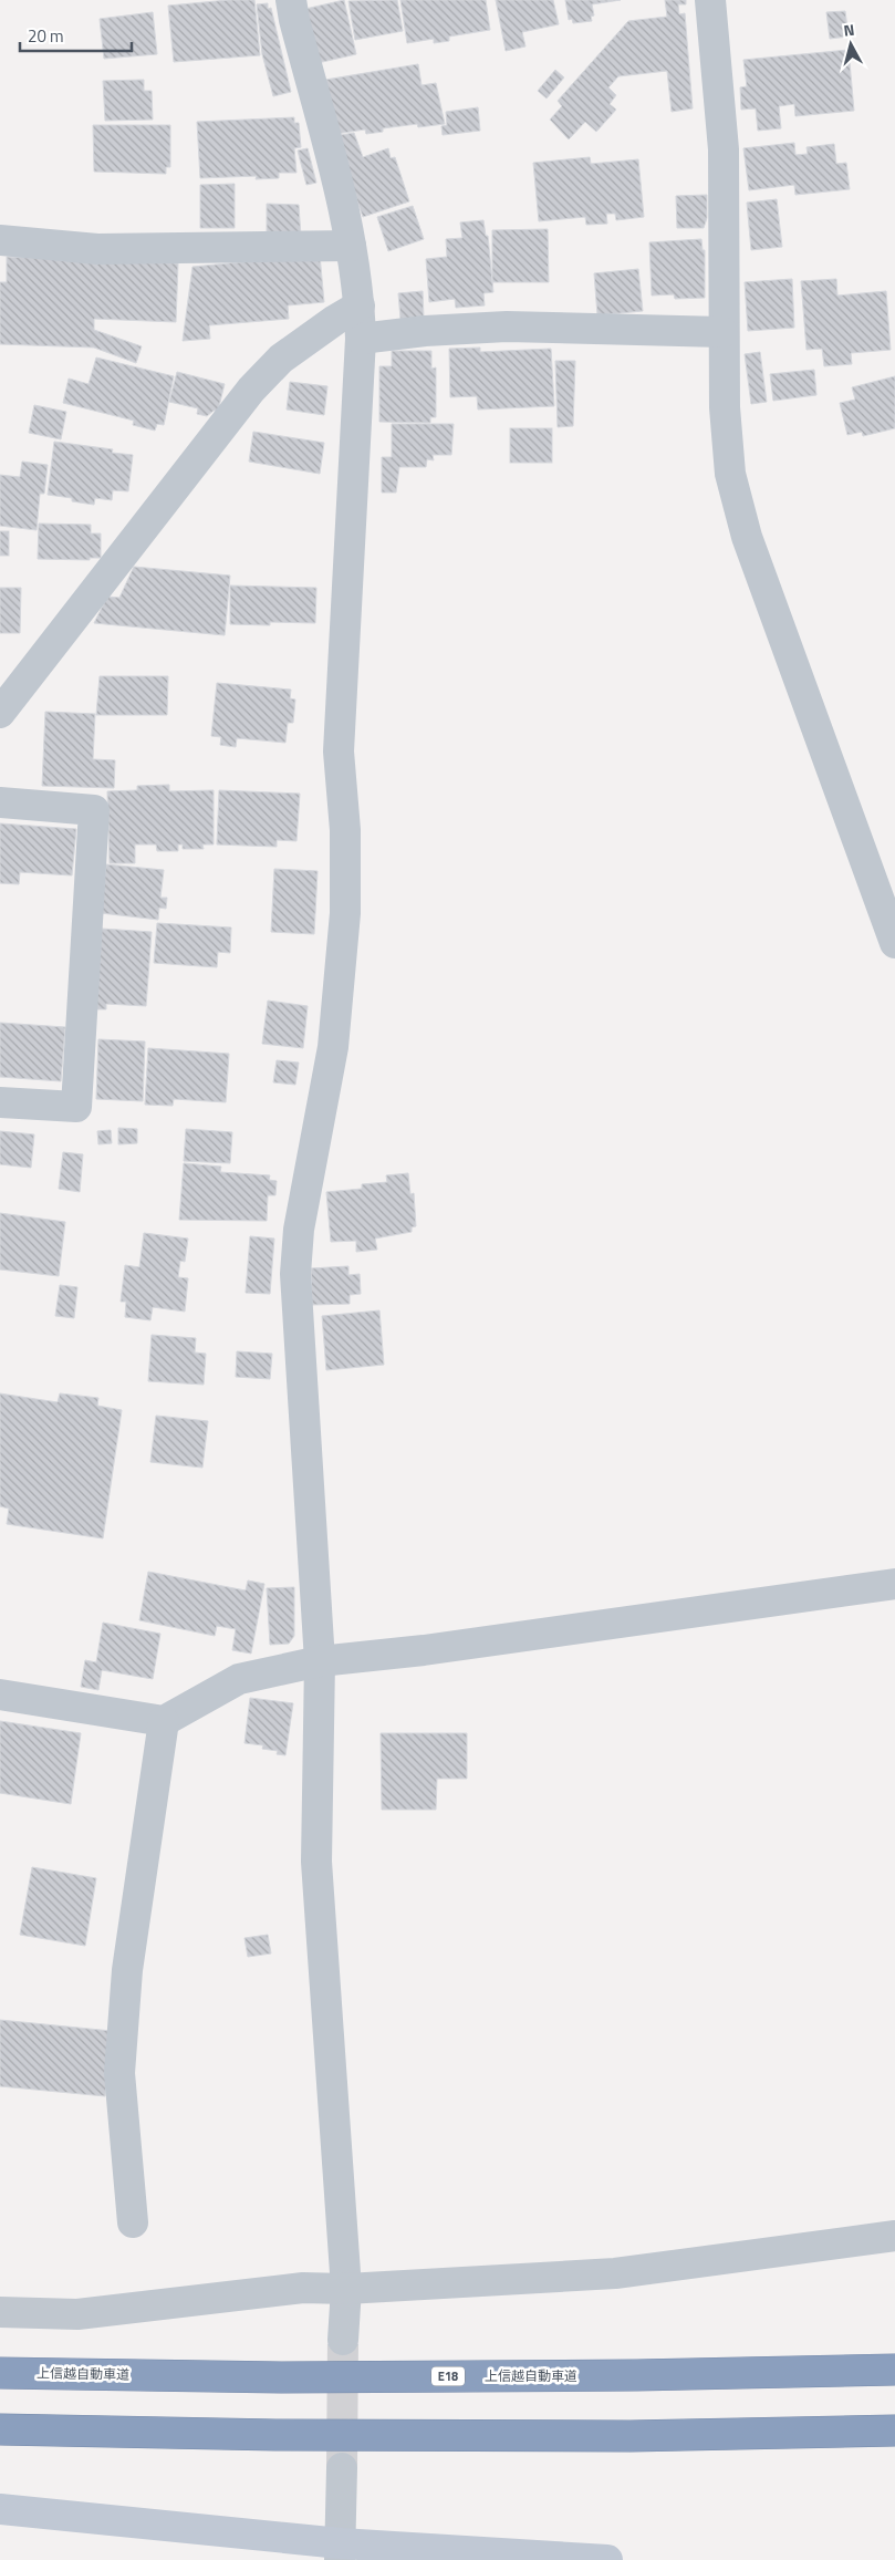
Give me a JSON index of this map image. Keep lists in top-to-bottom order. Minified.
{"streets":{"highway":["上信越自動車道","E18"]},"scale_bar":"20 m","north":"top"}
